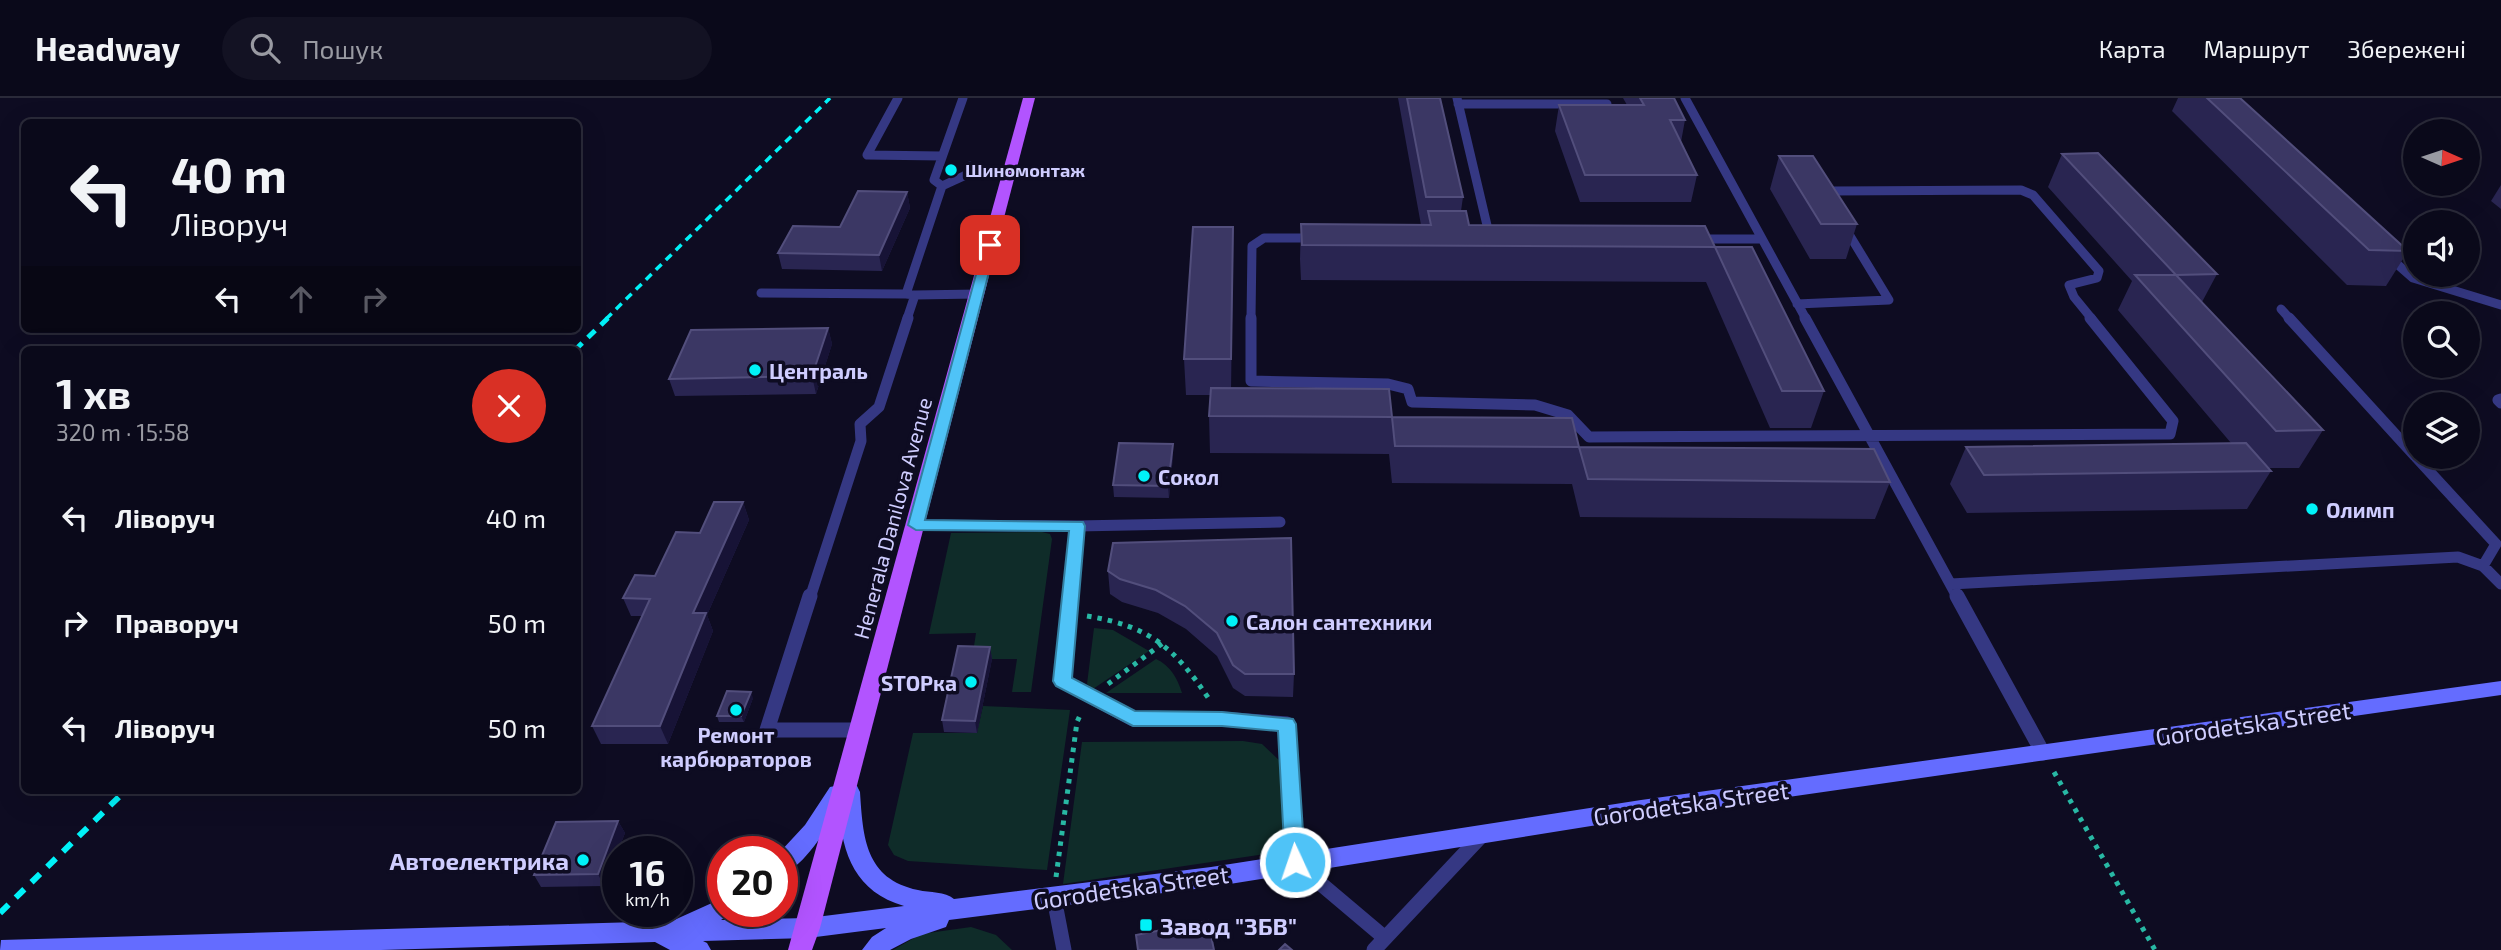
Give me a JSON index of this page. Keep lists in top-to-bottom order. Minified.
{"streets":{"main road":["Henerala Danilova Avenue"],"street":["Gorodetska Street"]},"crossings":[["Henerala Danilova Avenue","Gorodetska Street"]],"places":{"other":["Шиномонтаж","Централь","Сокол","Олимп","Салон сантехники","STOPка","Ремонт карбюраторов","Автоелектрика"],"transit":["Завод \"ЗБВ\""]},"north":"right","page":{"header":"Headway","search":"Пошук","nav":["Карта","Маршрут","Збережені"],"turn":["40 m","Ліворуч"],"heading":["1 хв","320 m · 15:58"],"list":[{"name":"Ліворуч","value":"40 m"},{"name":"Праворуч","value":"50 m"},{"name":"Ліворуч","value":"50 m"}],"speed":"16 km/h","limit":"20"}}
